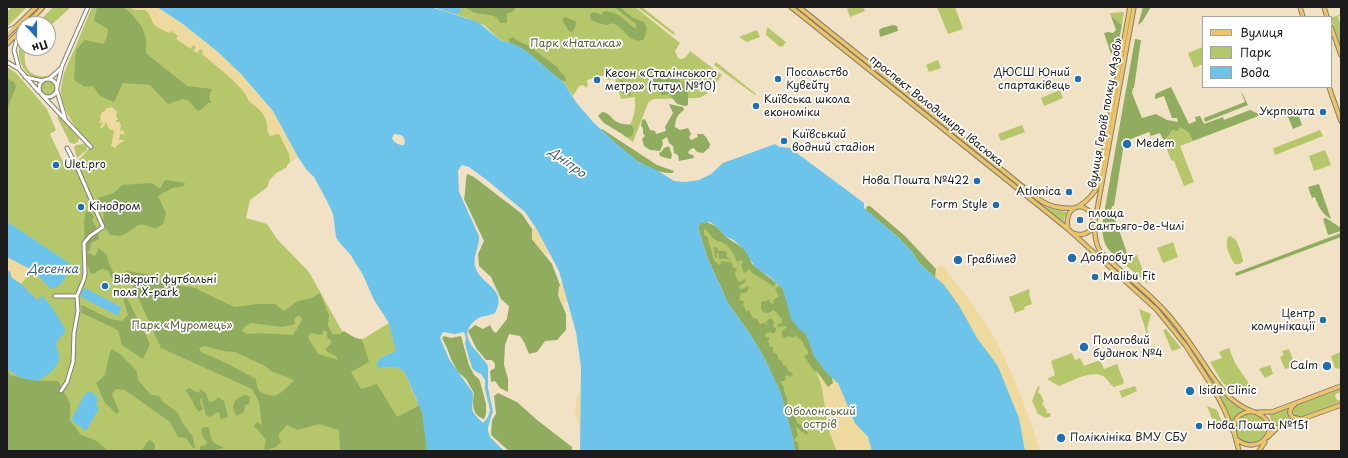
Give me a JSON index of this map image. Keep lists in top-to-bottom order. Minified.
{"streets":{"main road":["проспект Володимира Івасюка","вулиця Героїв полку «Азов»"]},"crossings":[["проспект Володимира Івасюка","вулиця Героїв полку «Азов»"]],"water":["Дніпро","Десенка"],"parks":["Парк «Наталка»","Парк «Муромець»","Оболонський острів"],"places":["Посольство Кувейту","ДЮСШ Юний спартаківець","Кесон «Сталінського метро» (титул №10)","Київська школа економіки","Укрпошта","Київський водний стадіон","Medem","Ulet.pro","Нова Пошта №422","Atlonica","Form Style","Кінодром","площа Сантьяго-де-Чилі","Добробут","Гравімед","Malibu Fit","Відкриті футбольні поля X-park","Центр комунікації","Пологовий будинок №4","Calm","Isida Clinic","Нова Пошта №151","Поліклініка ВМУ СБУ"],"legend":["Вулиця","Парк","Вода"],"north":"bottom"}
